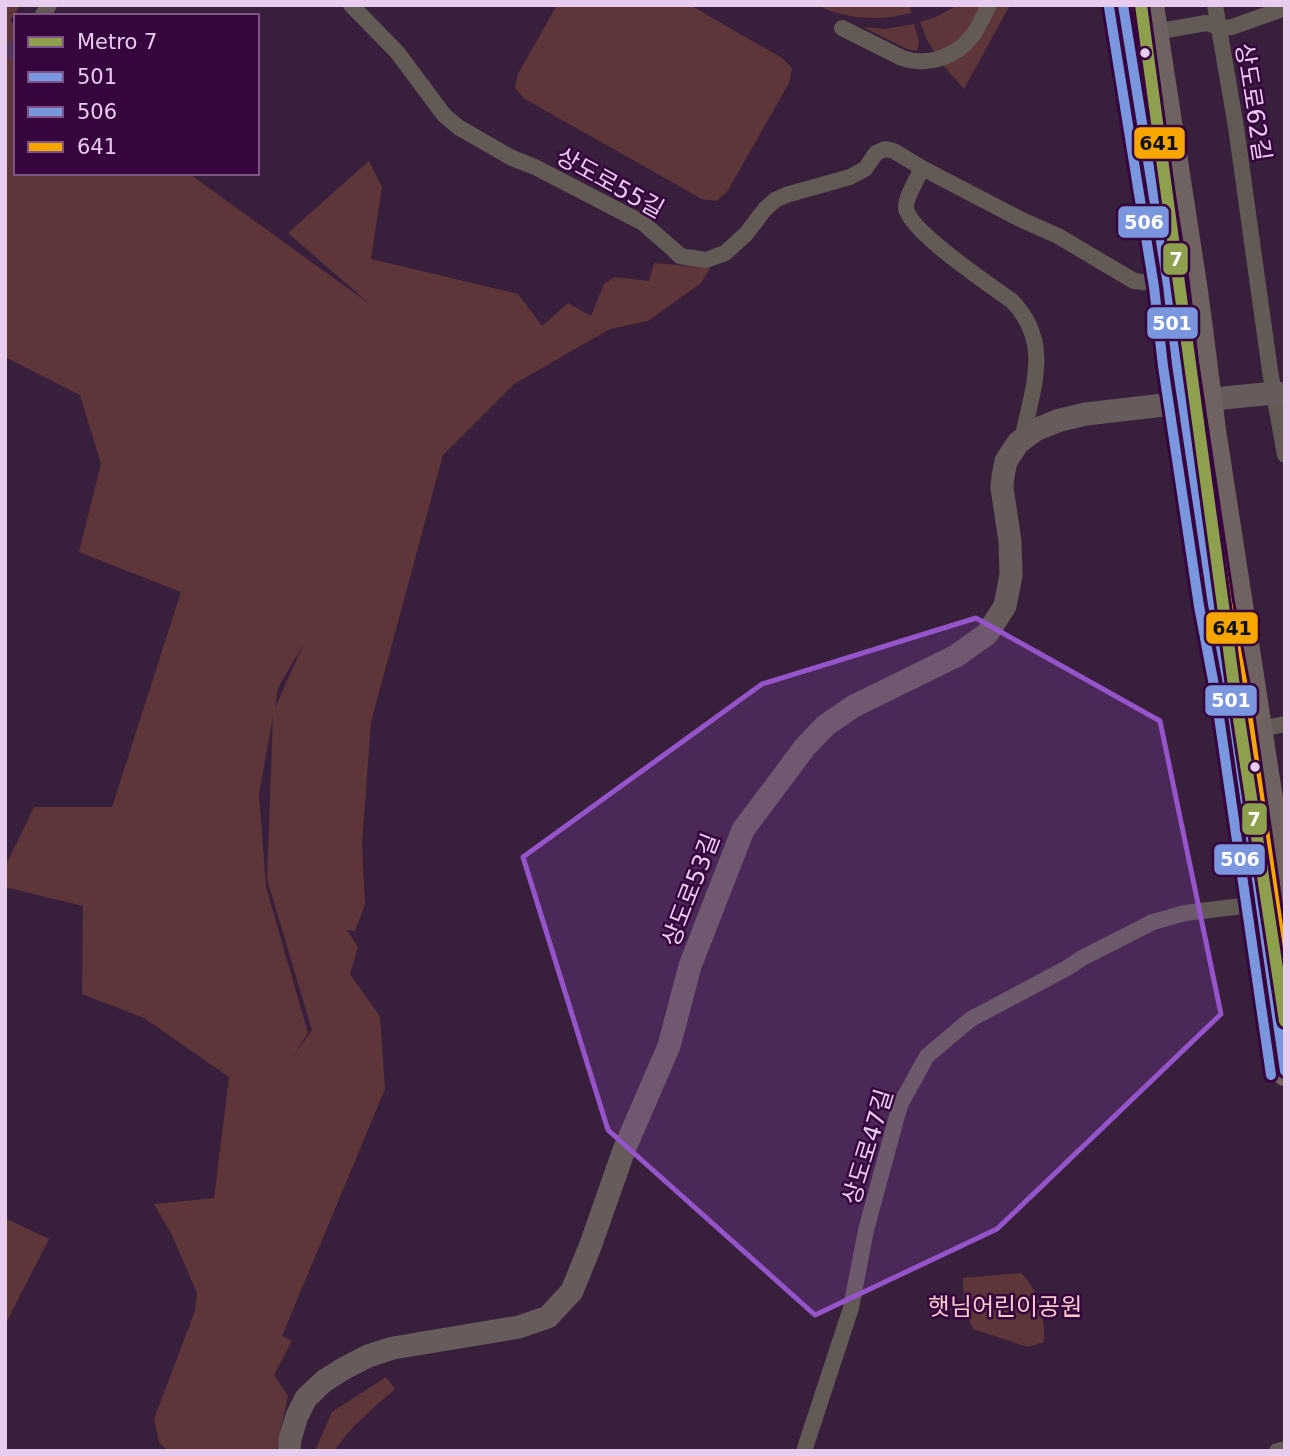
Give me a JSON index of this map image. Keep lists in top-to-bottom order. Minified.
{"streets":{"street":["상도로62길","상도로55길","상도로53길","상도로47길"]},"crossings":[["상도로62길","상도로53길"]],"parks":["햇님어린이공원"],"lines":["metro line 7","transit line 501","transit line 641","transit line 506"],"legend":["Metro 7","501","506","641"]}
